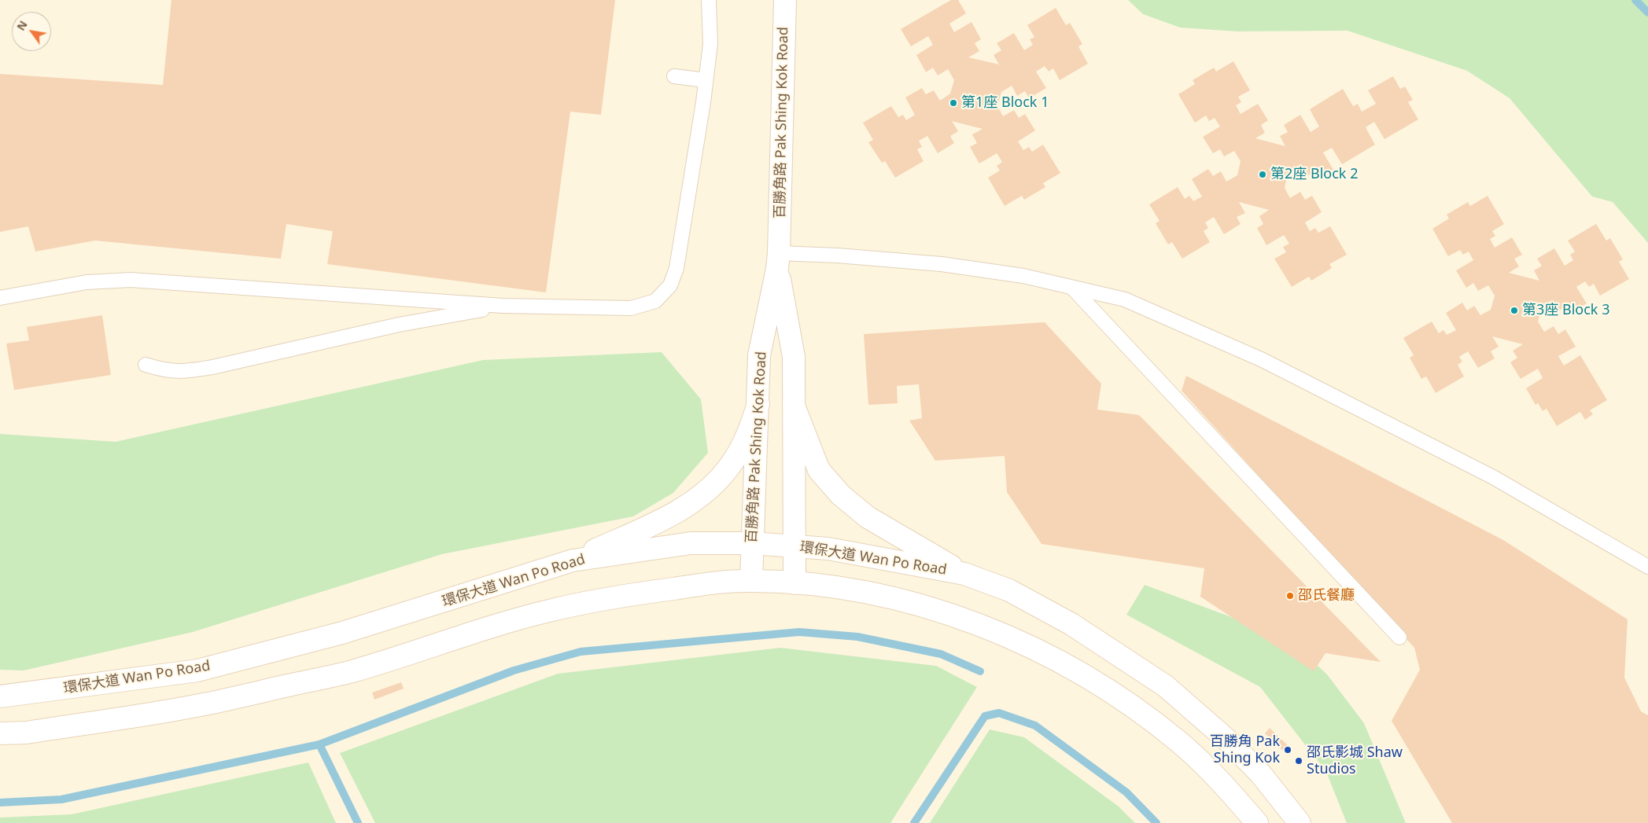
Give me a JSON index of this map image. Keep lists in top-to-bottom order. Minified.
{"streets":{"main road":["百勝角路 Pak Shing Kok Road","環保大道 Wan Po Road"]},"crossings":[["百勝角路 Pak Shing Kok Road","環保大道 Wan Po Road"]],"places":["第1座 Block 1","第2座 Block 2","第3座 Block 3","邵氏餐廳","百勝角 Pak Shing Kok","邵氏影城 Shaw Studios"],"north":"top left"}
